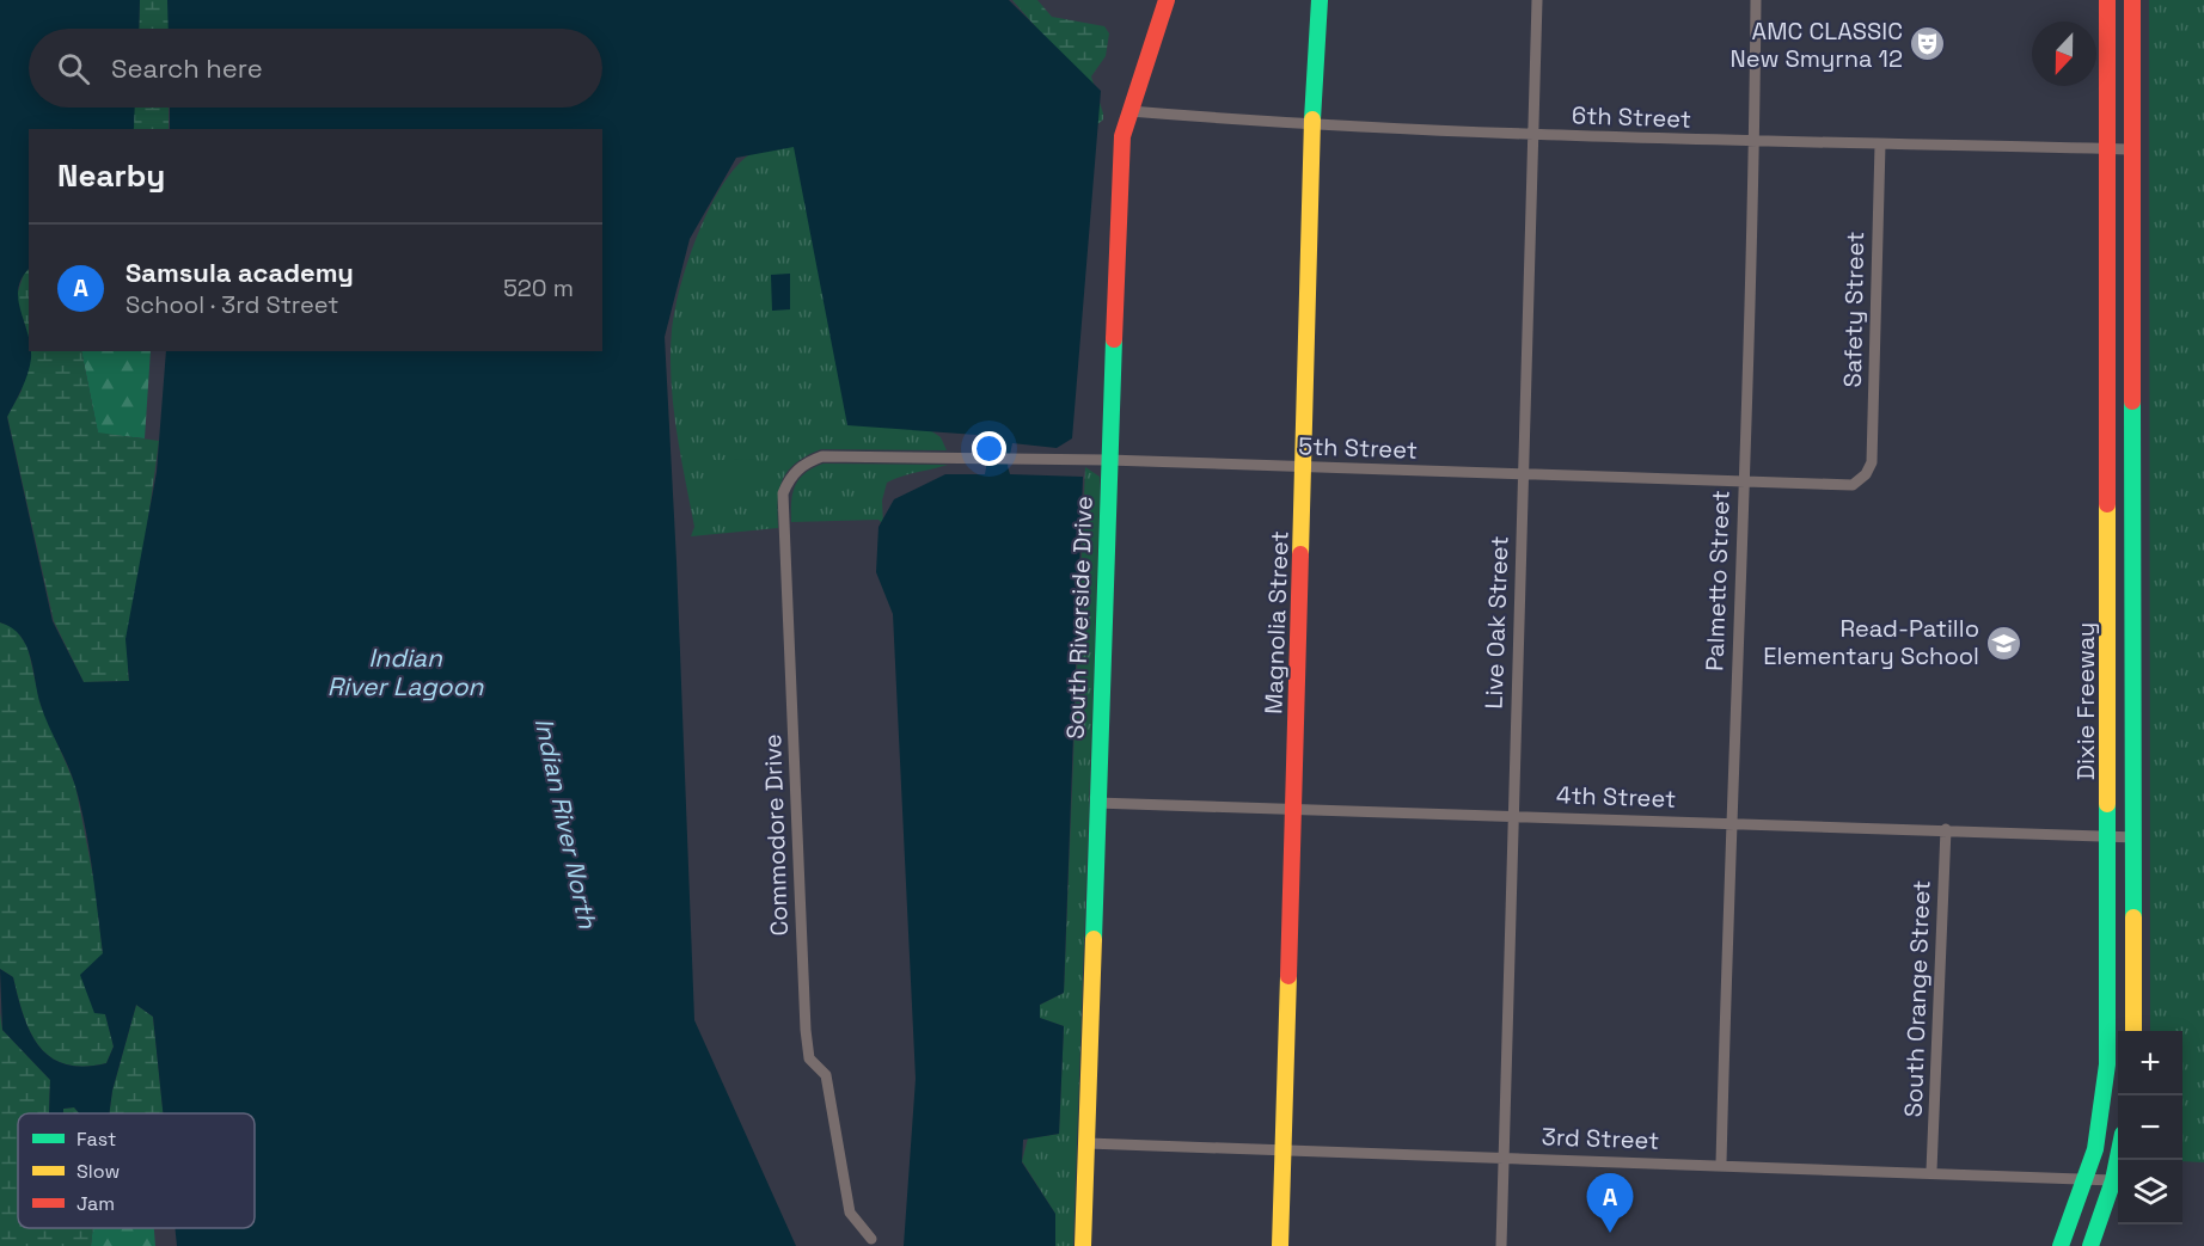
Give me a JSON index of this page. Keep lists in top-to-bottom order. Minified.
{"streets":{"street":["6th Street","Safety Street","5th Street","Palmetto Street","South Riverside Drive","Magnolia Street","Live Oak Street","Dixie Freeway","4th Street","Commodore Drive","South Orange Street","3rd Street"]},"crossings":[["6th Street","Safety Street"],["6th Street","Palmetto Street"],["6th Street","South Riverside Drive"],["6th Street","Magnolia Street"],["6th Street","Live Oak Street"],["6th Street","Dixie Freeway"],["Safety Street","5th Street"],["5th Street","Palmetto Street"],["5th Street","South Riverside Drive"],["5th Street","Magnolia Street"],["5th Street","Live Oak Street"],["5th Street","Commodore Drive"],["Palmetto Street","4th Street"],["Palmetto Street","3rd Street"],["South Riverside Drive","4th Street"],["South Riverside Drive","3rd Street"],["Magnolia Street","4th Street"],["Magnolia Street","3rd Street"],["Live Oak Street","4th Street"],["Live Oak Street","3rd Street"],["Dixie Freeway","4th Street"],["Dixie Freeway","3rd Street"],["4th Street","South Orange Street"],["South Orange Street","3rd Street"]],"water":["Indian River Lagoon","Indian River North"],"places":{"theatre":["AMC CLASSIC New Smyrna 12"],"school or university":["Read-Patillo Elementary School"]},"legend":["Fast","Slow","Jam"],"north":"bottom","page":{"search":"Search here","heading":"Nearby","list":[{"mark":"A","name":"Samsula academy","note":"School · 3rd Street","value":"520 m"}],"map_buttons":["+","−"],"pins":"A"}}
